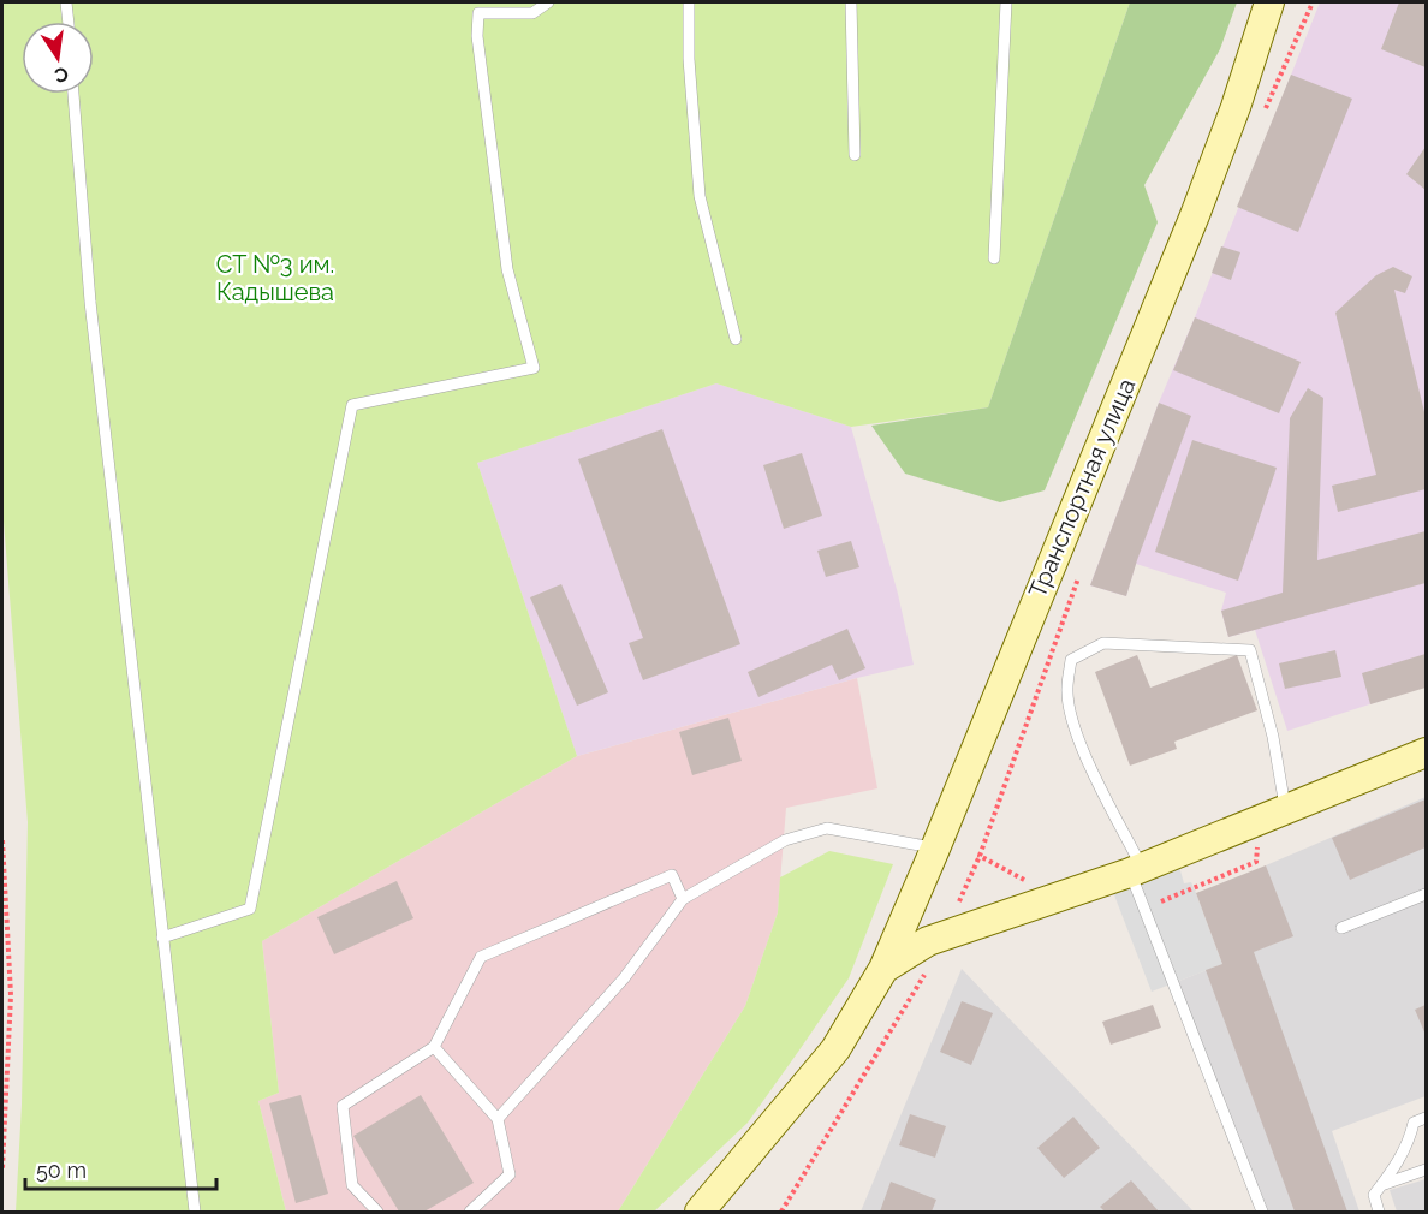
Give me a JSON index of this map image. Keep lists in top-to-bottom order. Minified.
{"streets":{"street":["Транспортная улица"]},"parks":["СТ №3 им. Кадышева"],"scale_bar":"50 m","north":"bottom"}
